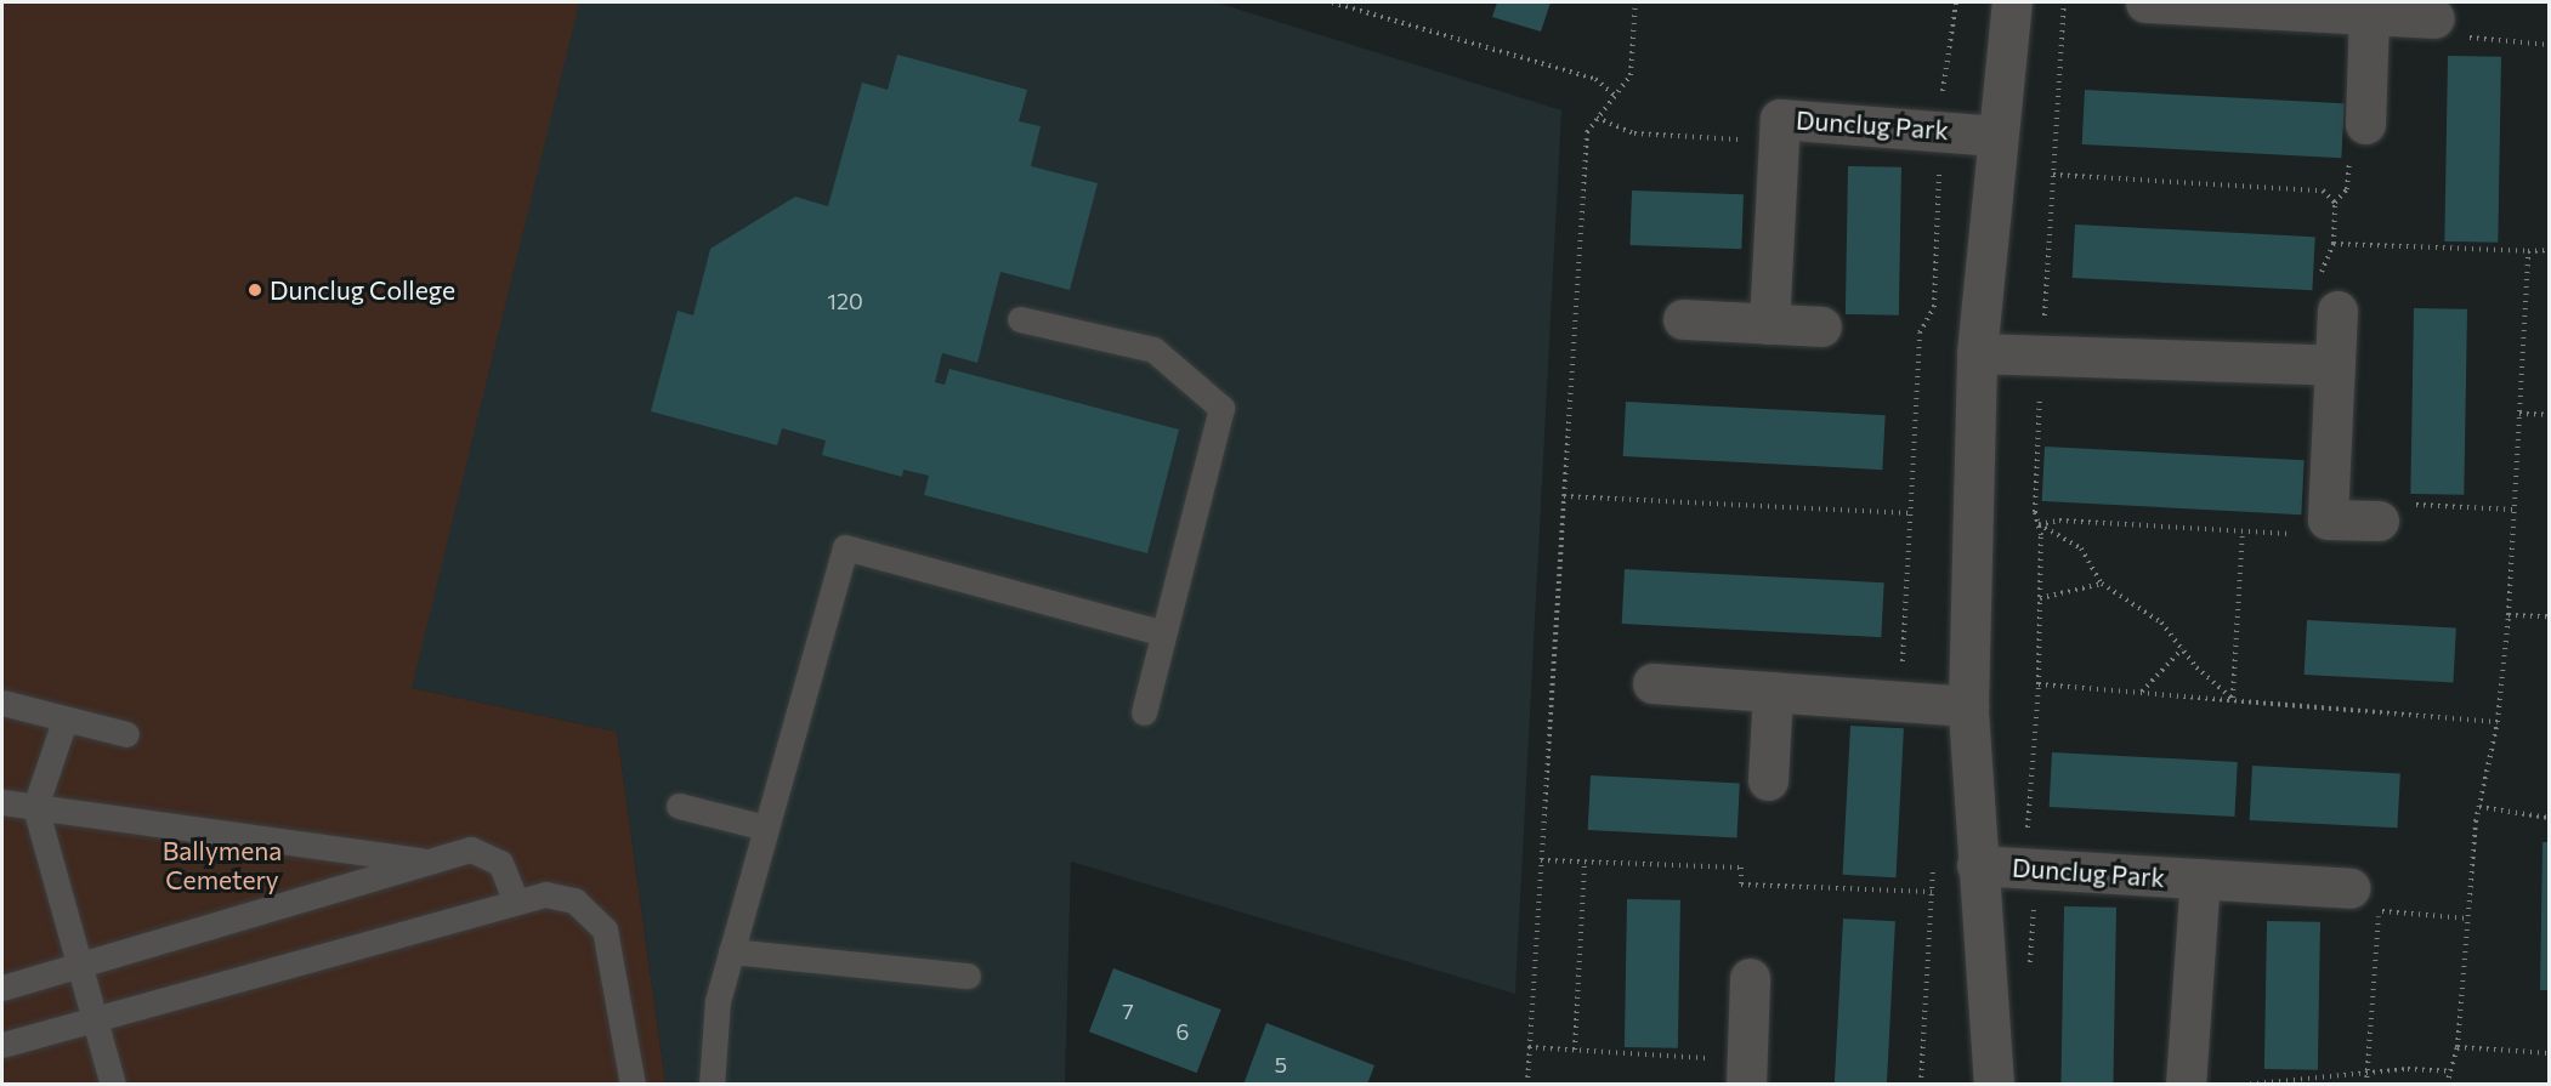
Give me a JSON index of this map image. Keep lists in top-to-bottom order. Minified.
{"streets":{"street":["Dunclug Park"]},"parks":["Ballymena Cemetery"],"places":["Dunclug College"],"house_numbers":["120","7","6","5"]}
